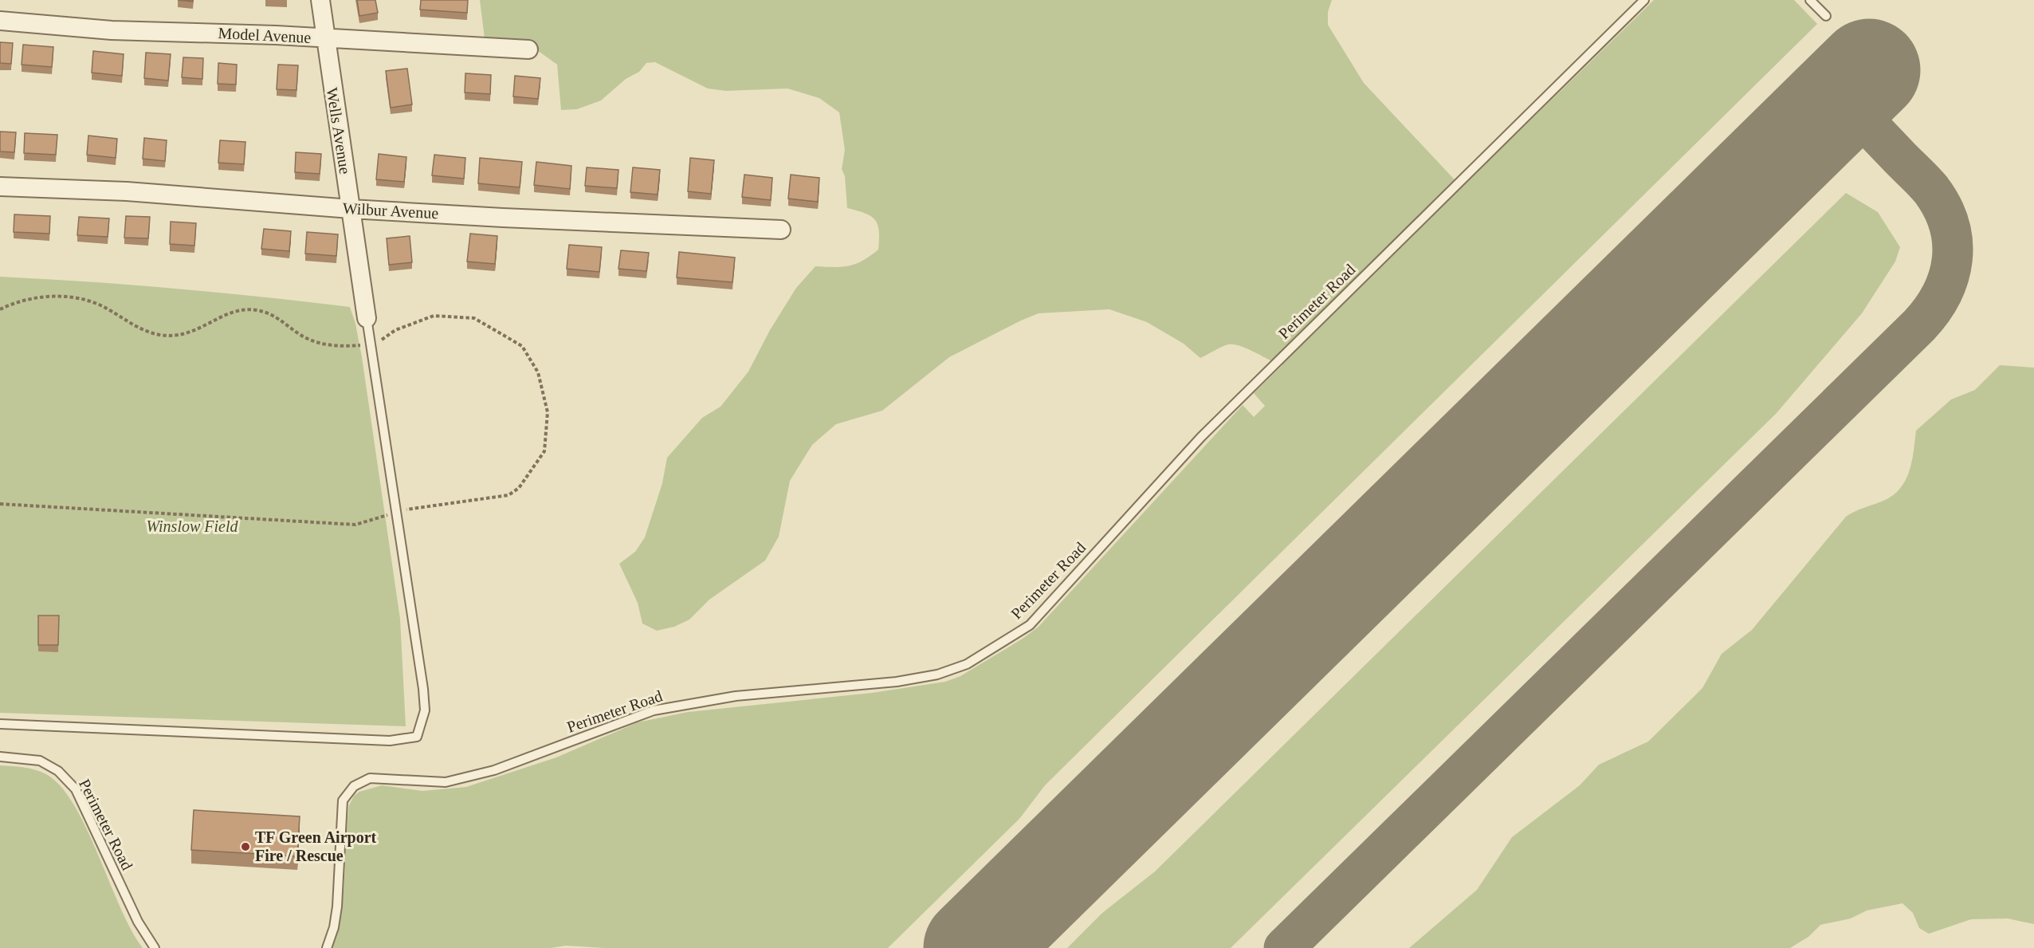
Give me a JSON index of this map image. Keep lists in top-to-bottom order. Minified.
{"streets":{"street":["Model Avenue","Wells Avenue","Wilbur Avenue"],"lane":["Perimeter Road"]},"crossings":[["Model Avenue","Wells Avenue"],["Wells Avenue","Wilbur Avenue"]],"parks":["Winslow Field"],"places":["TF Green Airport Fire / Rescue"]}
